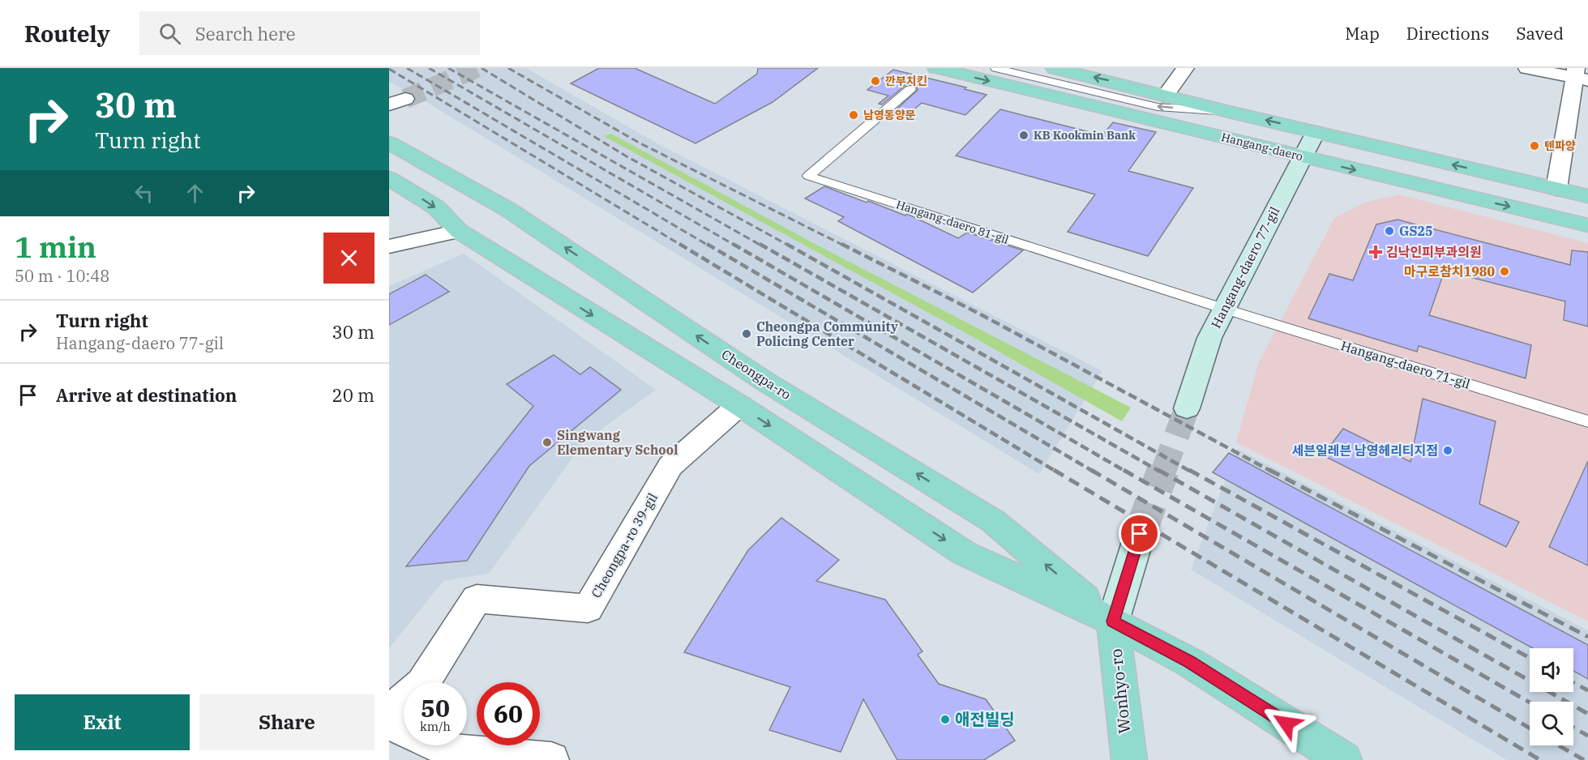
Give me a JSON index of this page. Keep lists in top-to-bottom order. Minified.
{"streets":{"main road":["Hangang-daero","Hangang-daero 77-gil","Cheongpa-ro","Wonhyo-ro"],"street":["Cheongpa-ro 39-gil"],"lane":["Hangang-daero 81-gil","Hangang-daero 71-gil"]},"crossings":[["Hangang-daero","Hangang-daero 77-gil"],["Hangang-daero 81-gil","Hangang-daero 77-gil"],["Hangang-daero 81-gil","Hangang-daero 71-gil"],["Hangang-daero 77-gil","Hangang-daero 71-gil"],["Cheongpa-ro","Cheongpa-ro 39-gil"],["Cheongpa-ro","Wonhyo-ro"]],"places":{"other":["깐부치킨","남영동양문","KB Kookmin Bank","텐파양","GS25","마구로참치1980","Cheongpa Community Policing Center","Singwang Elementary School","세븐일레븐 남영헤리티지점","애전빌딩"],"health":["김낙인피부과의원"]},"page":{"header":"Routely","search":"Search here","nav":["Map","Directions","Saved"],"turn":["30 m","Turn right"],"heading":["1 min","50 m · 10:48"],"list":[{"name":"Turn right","note":"Hangang-daero 77-gil","value":"30 m"},{"name":"Arrive at destination","value":"20 m"}],"speed":"50 km/h","limit":"60","buttons":["Exit","Share"]}}
